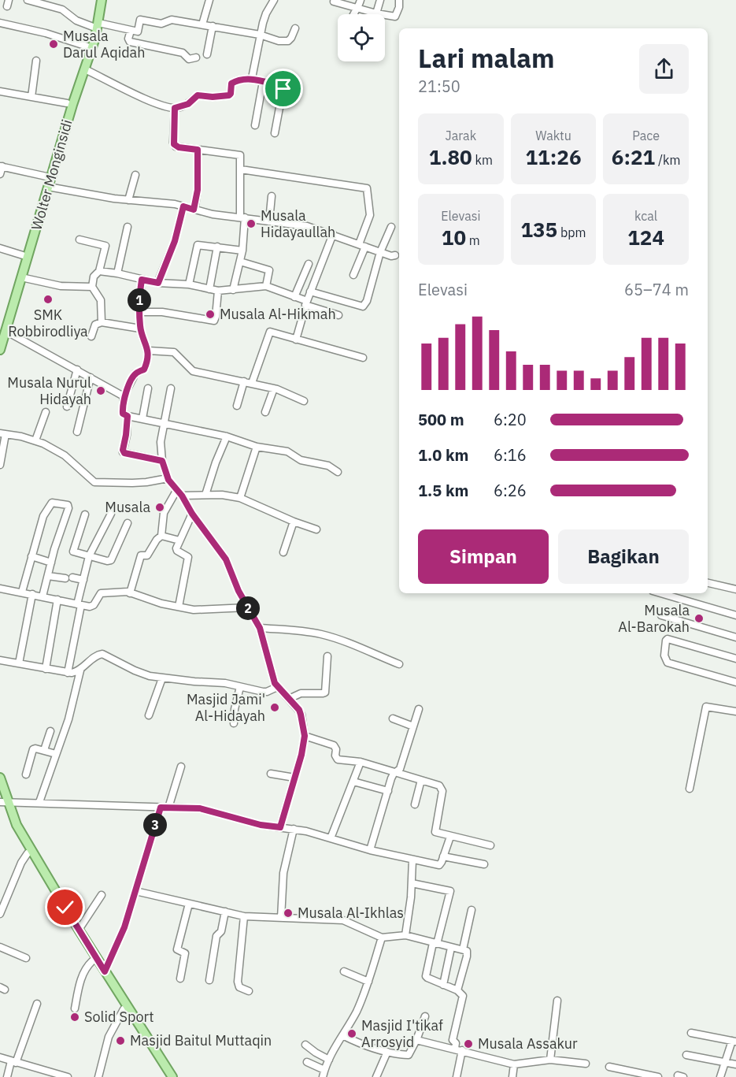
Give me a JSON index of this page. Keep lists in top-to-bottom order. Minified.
{"streets":{"main road":["Wolter Monginsidi"]},"places":["Musala Darul Aqidah","Musala Hidayaullah","SMK Robbirodliya","Musala Al-Hikmah","Musala Nurul Hidayah","Musala","Musala Al-Barokah","Masjid Jami' Al-Hidayah","Musala Al-Ikhlas","Solid Sport","Masjid I'tikaf Arrosyid","Masjid Baitul Muttaqin","Musala Assakur"],"page":{"heading":["Lari malam","21:50"],"stats":[["Jarak","1.80 km"],["Waktu","11:26"],["Pace","6:21 /km"],["Elevasi","10 m"],["135 bpm"],["kcal","124"]],"chart":["Elevasi","65–74 m"],"pins":["1","2","3"],"list":[{"name":"500 m","note":"6:20"},{"name":"1.0 km","note":"6:16"},{"name":"1.5 km","note":"6:26"}],"buttons":["Simpan","Bagikan"]}}
